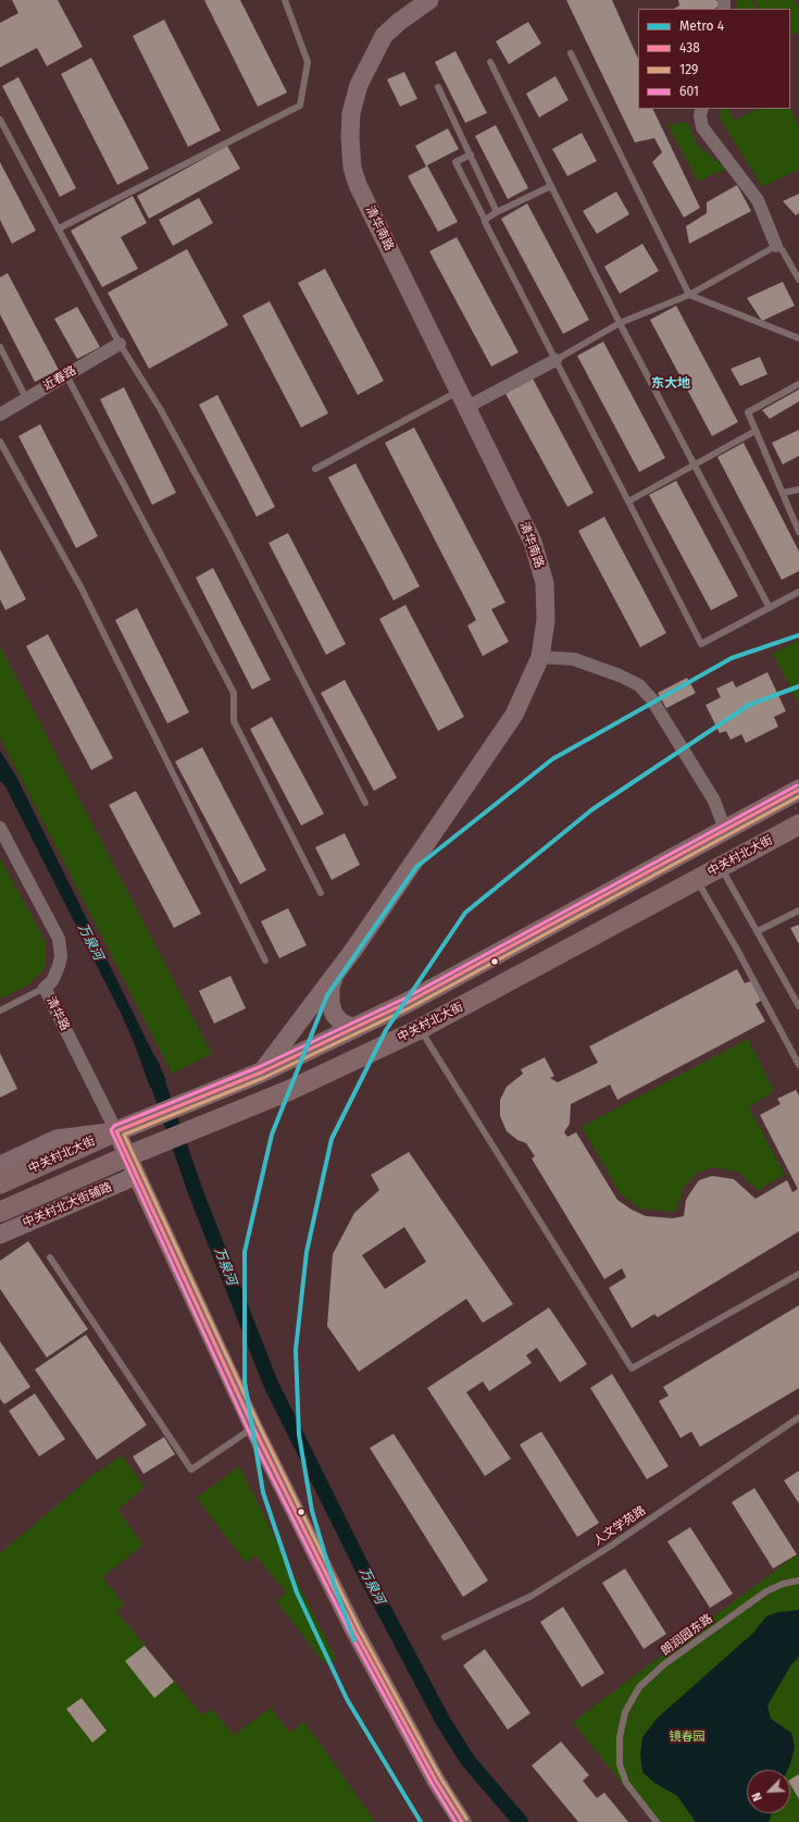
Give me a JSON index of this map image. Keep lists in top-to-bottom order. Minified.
{"streets":{"main road":["中关村北大街"],"street":["清华南路","近春路","清华路","中关村北大街辅路"],"lane":["人文学苑路","朗润园东路"]},"crossings":[["清华南路","中关村北大街"],["中关村北大街","清华路"]],"districts":["东大地"],"water":["万泉河"],"parks":["镜春园"],"lines":["metro line 4","transit line 601","transit line 438","transit line 129"],"legend":["Metro 4","438","129","601"],"north":"bottom left"}
